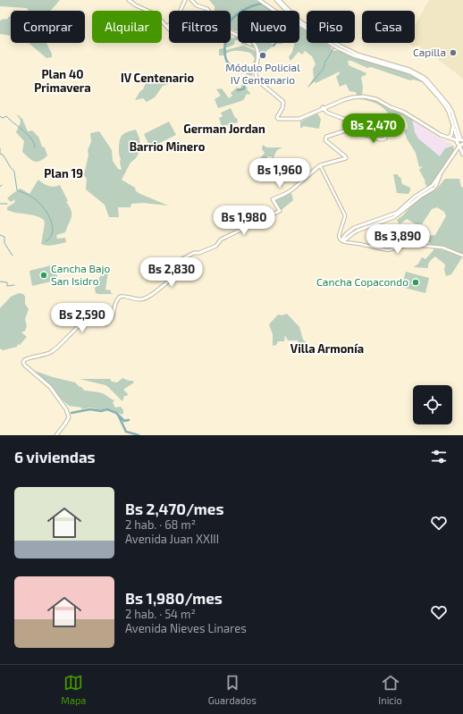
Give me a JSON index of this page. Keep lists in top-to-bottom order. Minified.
{"districts":["Plan 40 Primavera","IV Centenario","German Jordan","Barrio Minero","Plan 19","Villa Armonía"],"places":["Capilla","Módulo Policial IV Centenario","Cancha Bajo San Isidro","Cancha Copacondo"],"page":{"chip":["Comprar","Alquilar","Filtros","Nuevo","Piso","Casa"],"price":["Bs 2,470","Bs 1,960","Bs 1,980","Bs 3,890","Bs 2,830","Bs 2,590"],"heading":"6 viviendas","list":[{"name":"Bs 2,470/mes","note":"2 hab. · 68 m² · Avenida Juan XXIII"},{"name":"Bs 1,980/mes","note":"2 hab. · 54 m² · Avenida Nieves Linares"}],"tabs":["Mapa","Guardados","Inicio"]}}
